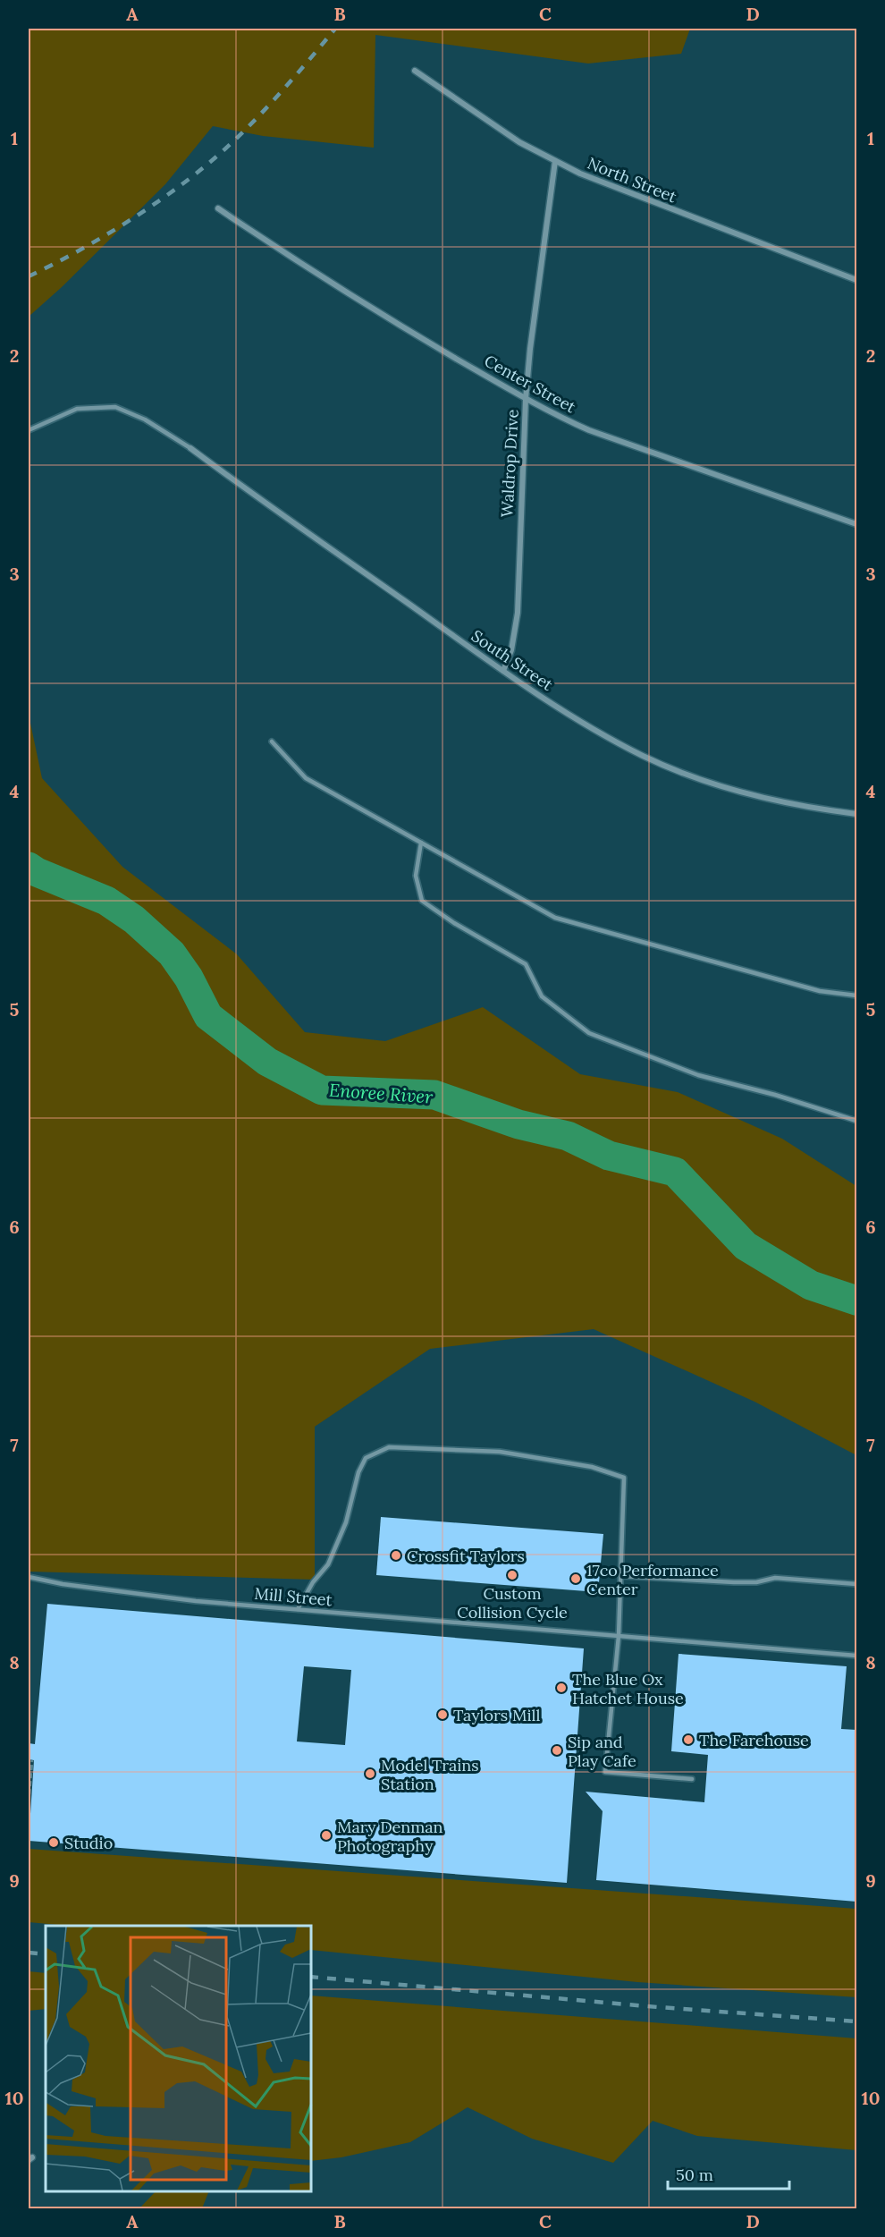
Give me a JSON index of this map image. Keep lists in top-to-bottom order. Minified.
{"streets":{"street":["North Street","Center Street","Waldrop Drive","South Street"],"lane":["Mill Street"]},"crossings":[["North Street","Waldrop Drive"],["Center Street","Waldrop Drive"],["Waldrop Drive","South Street"]],"water":["Enoree River"],"places":["Crossfit Taylors","Custom Collision Cycle","17co Performance Center","The Blue Ox Hatchet House","Taylors Mill","The Farehouse","Sip and Play Cafe","Model Trains Station","Mary Denman Photography","Studio"],"scale_bar":"50 m","grid":{"columns":["A","B","C","D"],"rows":["1","2","3","4","5","6","7","8","9","10"]}}
